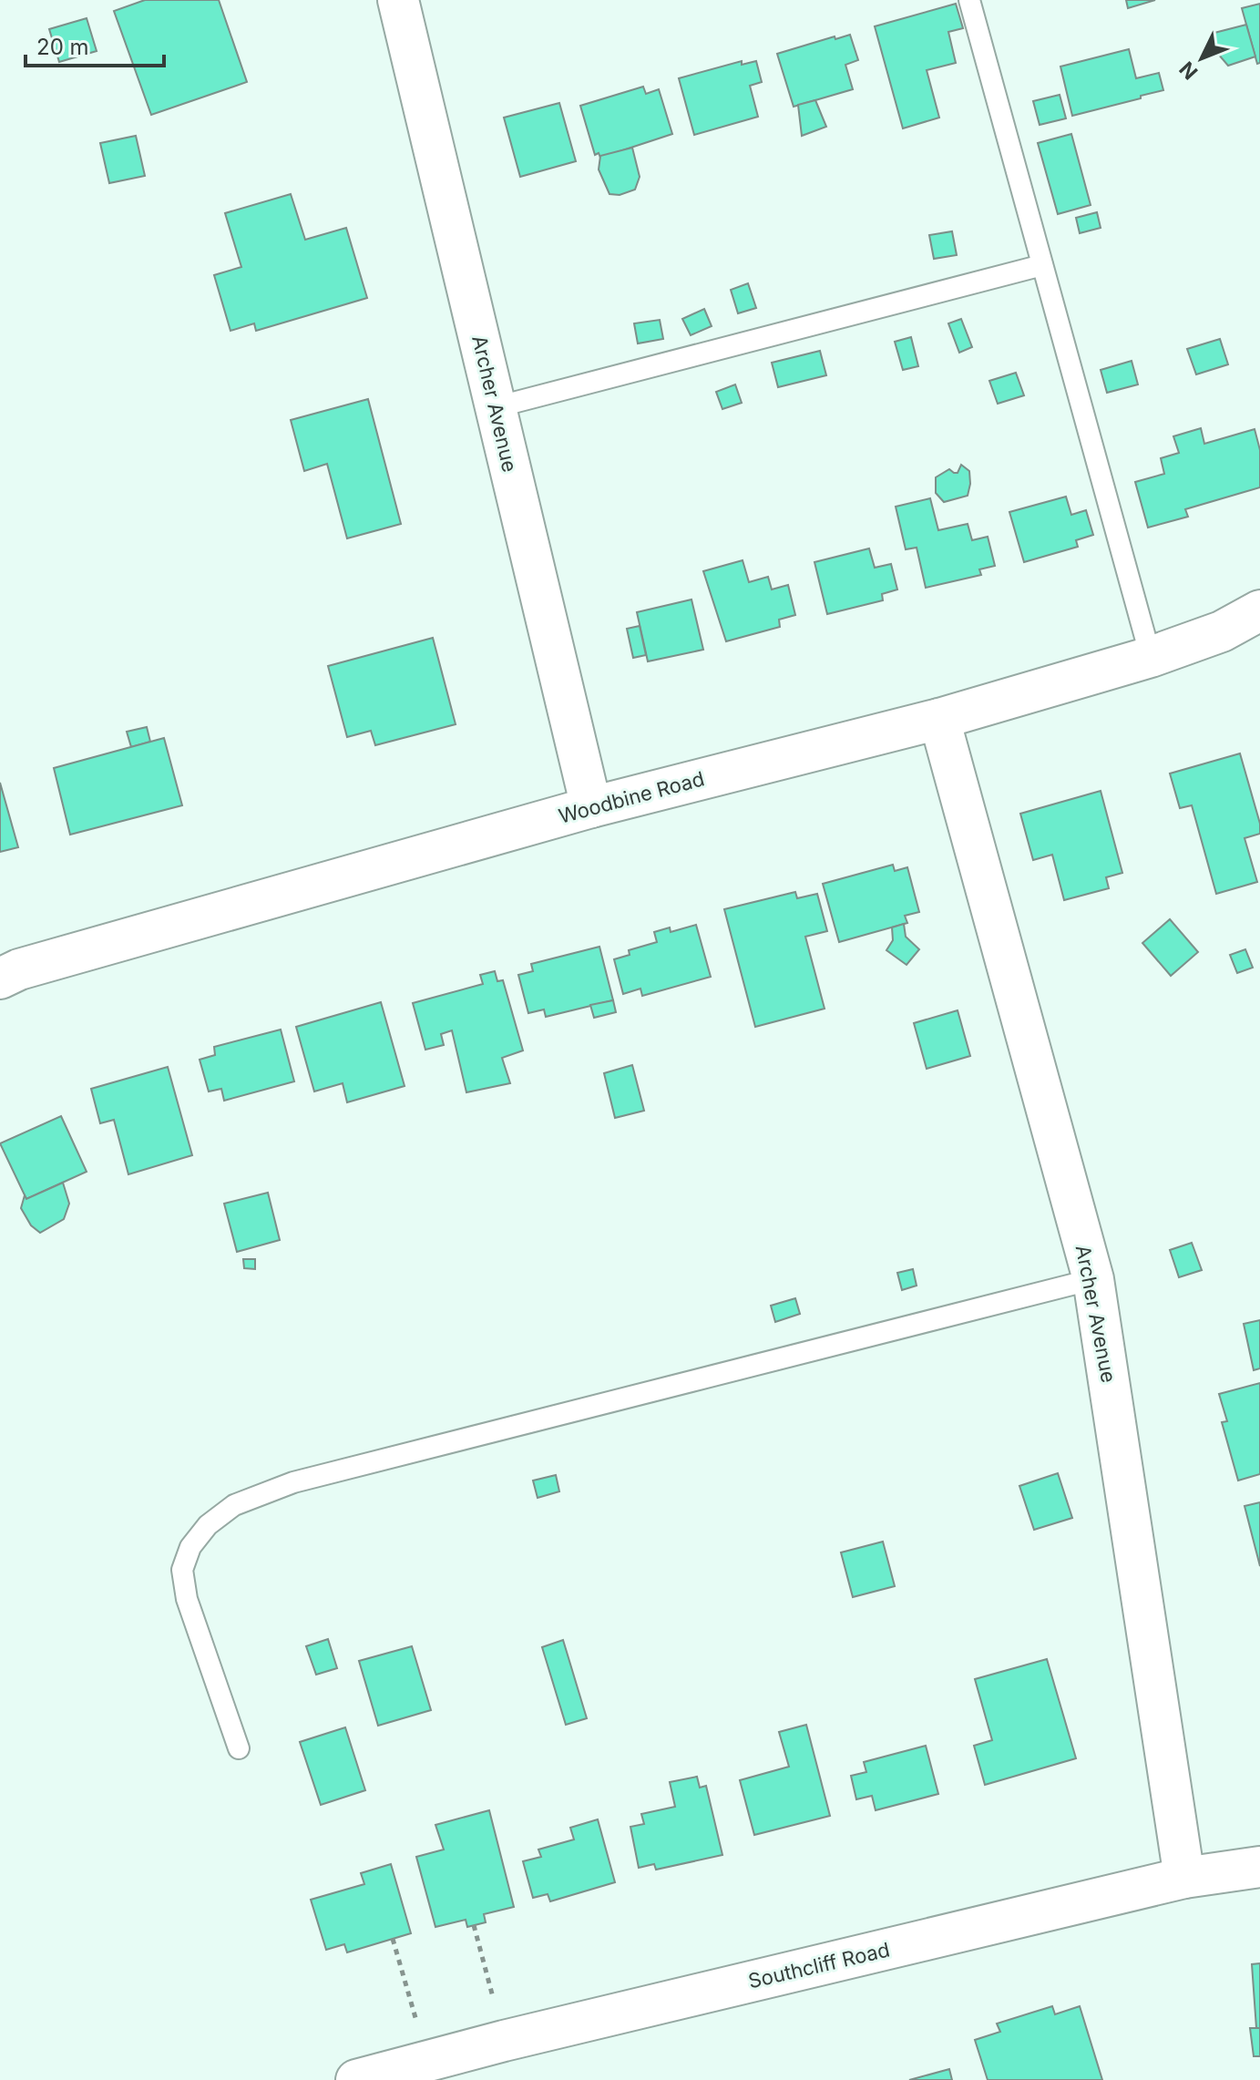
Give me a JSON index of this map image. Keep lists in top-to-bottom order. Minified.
{"streets":{"street":["Archer Avenue","Woodbine Road","Southcliff Road"]},"crossings":[["Archer Avenue","Woodbine Road"],["Archer Avenue","Southcliff Road"]],"scale_bar":"20 m","north":"bottom left"}
